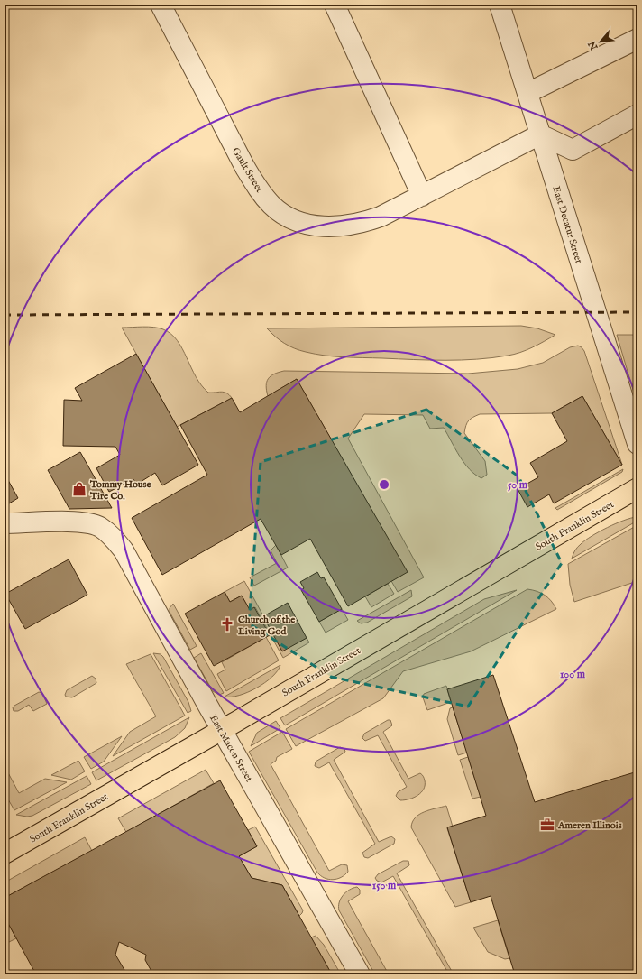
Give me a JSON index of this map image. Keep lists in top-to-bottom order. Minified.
{"streets":{"main road":["South Franklin Street"],"street":["Gault Street","East Decatur Street","East Macon Street"]},"crossings":[["Gault Street","East Decatur Street"],["South Franklin Street","East Macon Street"]],"places":{"shop":["Tommy House Tire Co."],"church":["Church of the Living God"],"office":["Ameren Illinois"]},"north":"bottom left","rings":["50 m","100 m","150 m"]}
